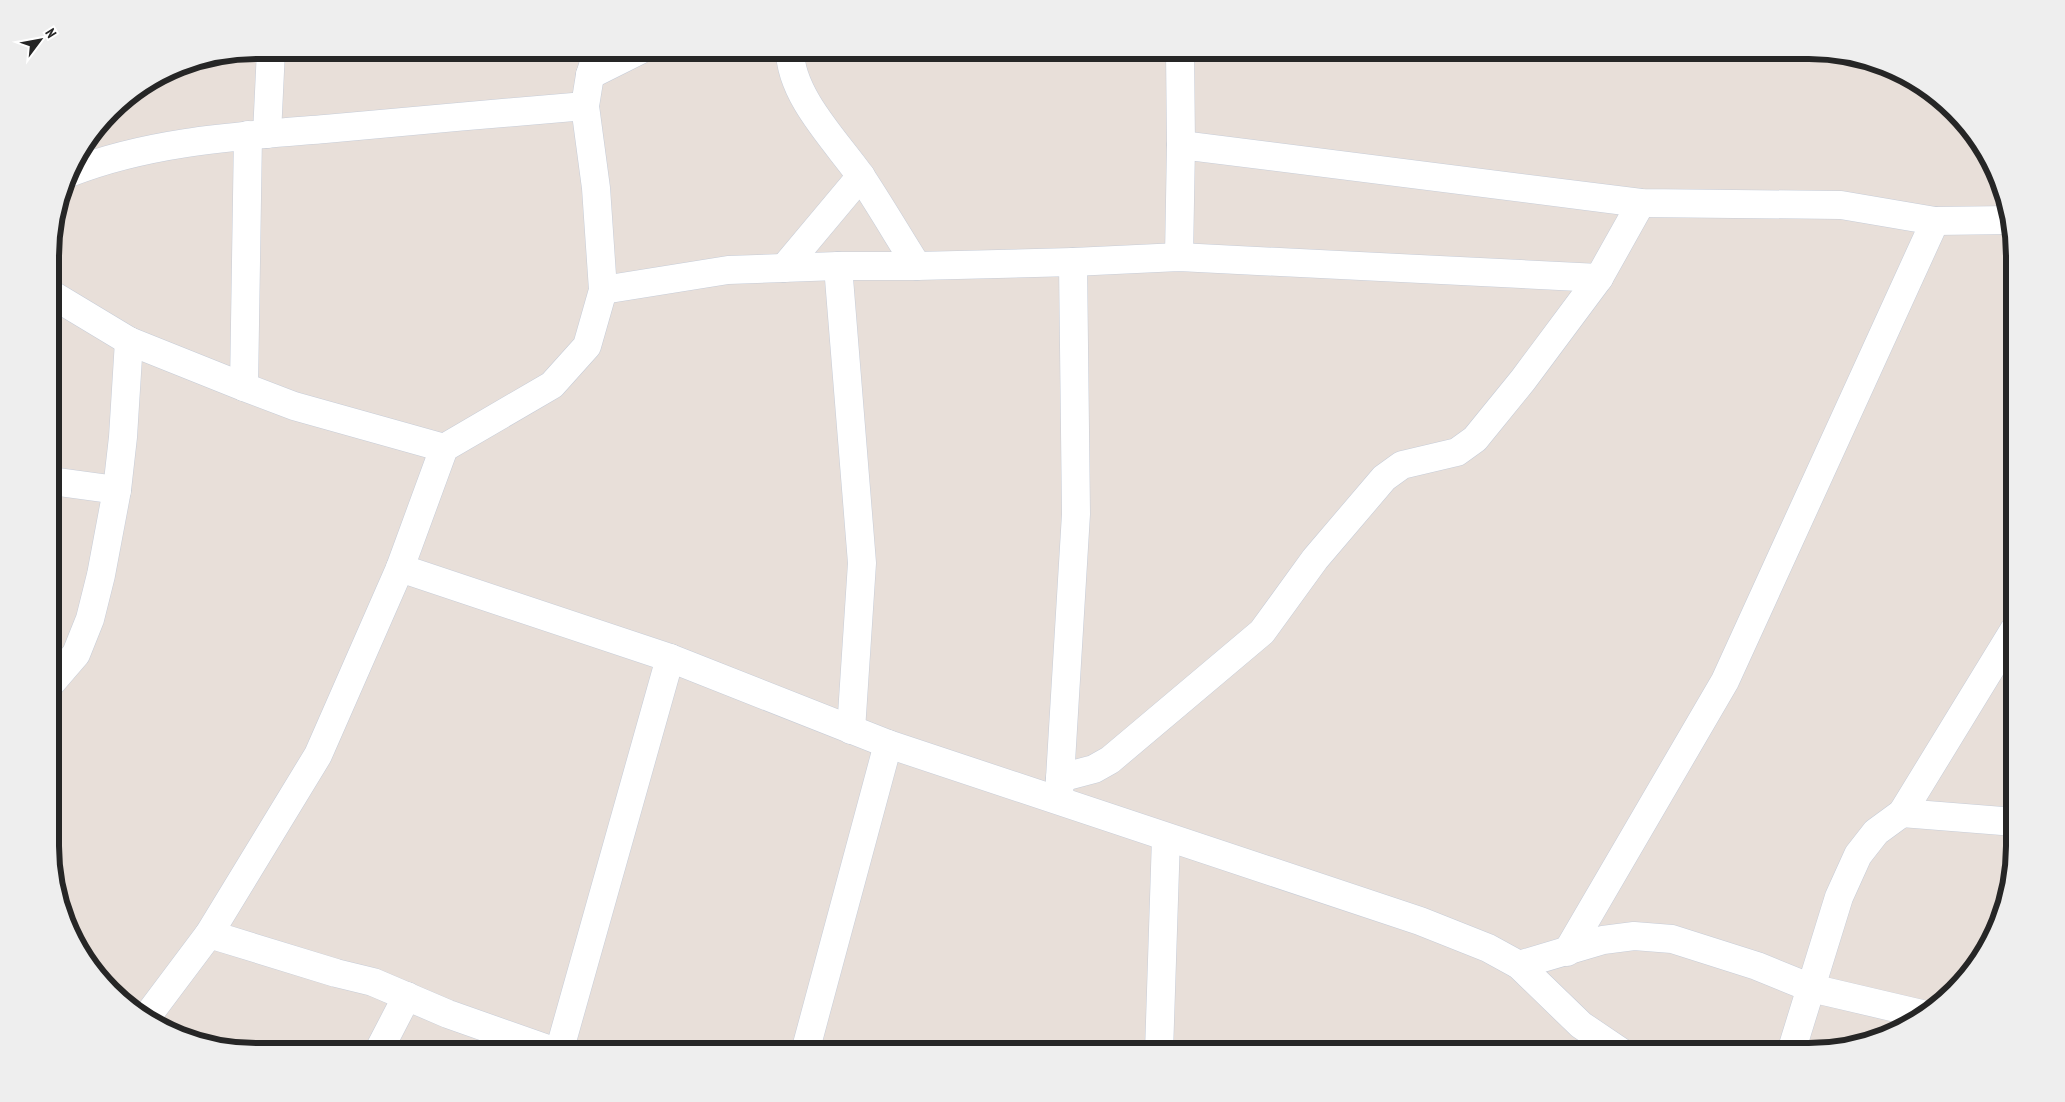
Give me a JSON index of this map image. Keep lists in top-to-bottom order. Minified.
{"north":"top right"}
